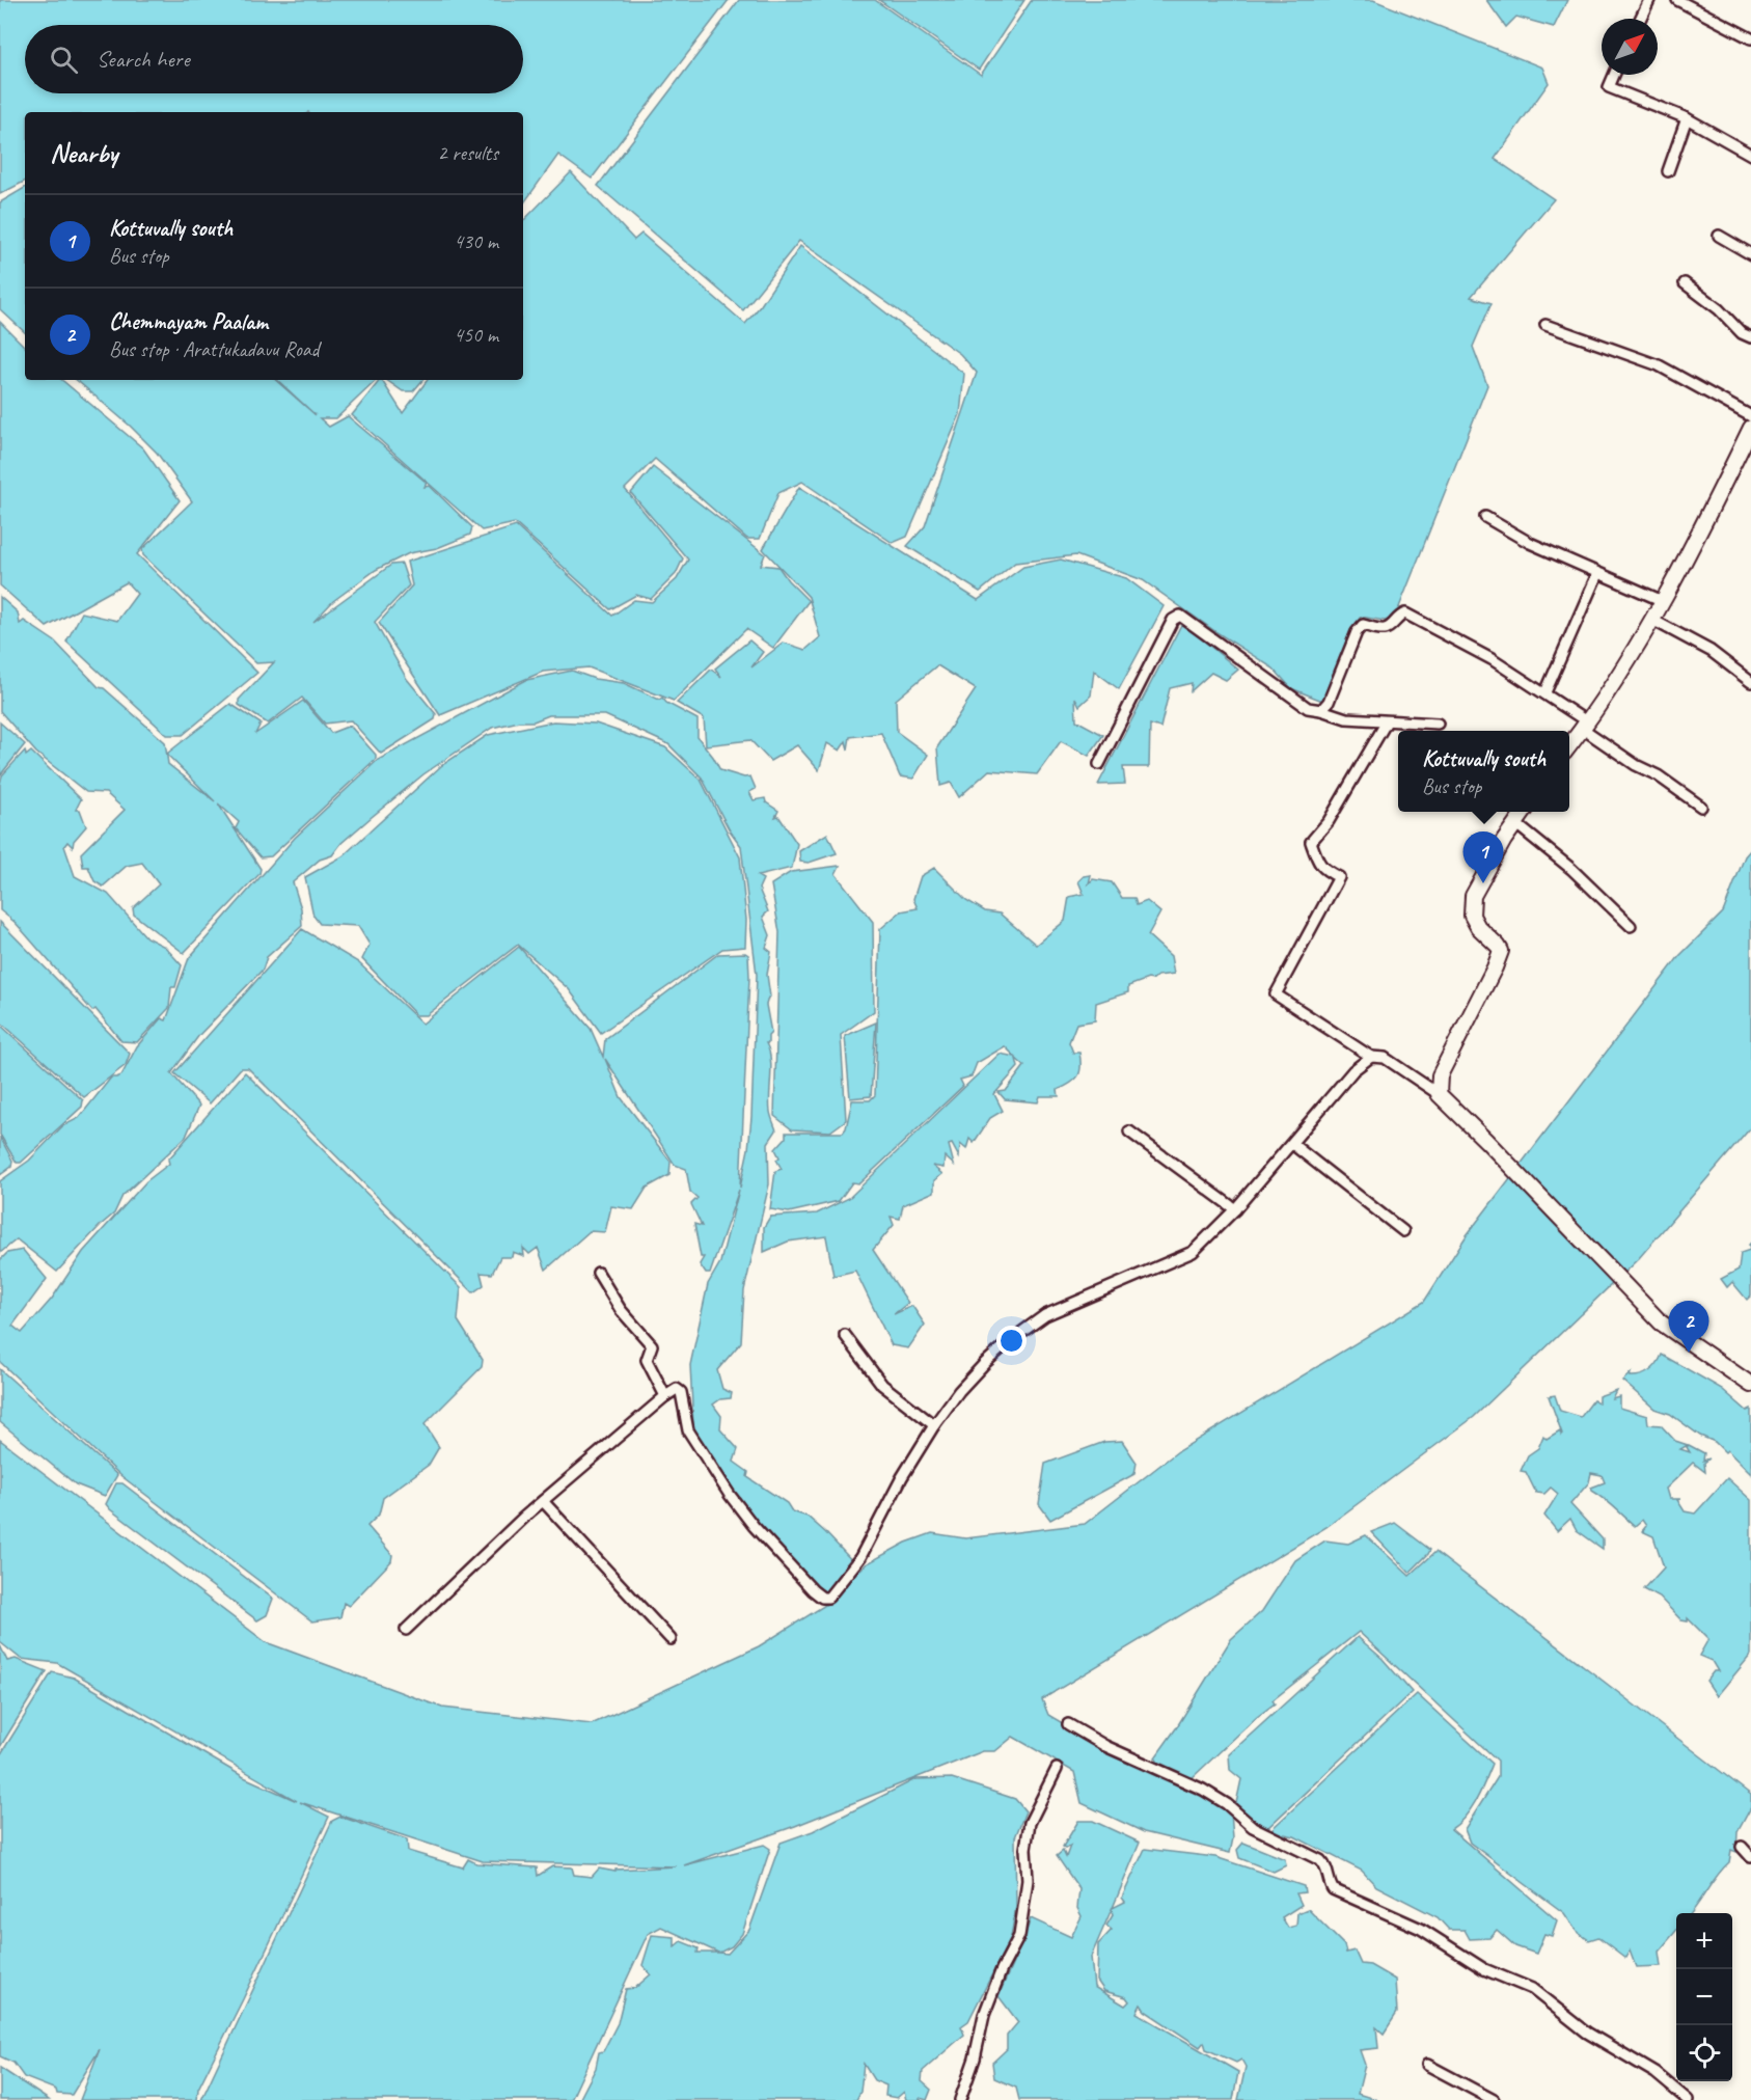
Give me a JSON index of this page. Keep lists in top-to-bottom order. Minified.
{"north":"top right","page":{"search":"Search here","heading":["Nearby","2 results"],"list":[{"mark":"1","name":"Kottuvally south","note":"Bus stop","value":"430 m"},{"mark":"2","name":"Chemmayam Paalam","note":"Bus stop · Arattukadavu Road","value":"450 m"}],"popup":["Kottuvally south","Bus stop"],"pins":["1","2"],"map_buttons":["+","−"]}}
